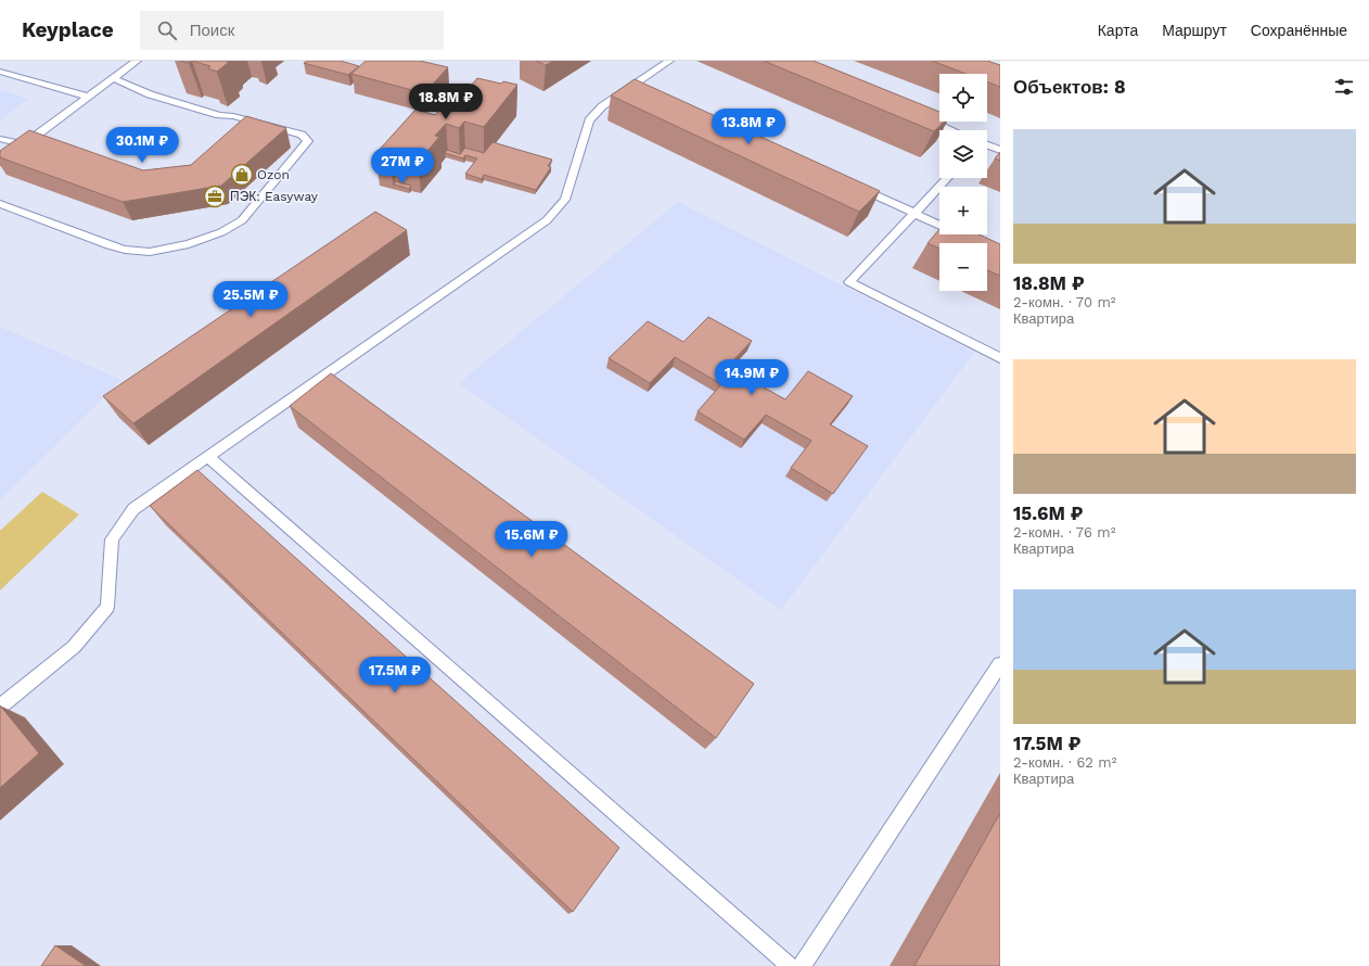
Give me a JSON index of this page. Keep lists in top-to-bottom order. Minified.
{"places":{"shop":["Ozon"],"office":["ПЭК: Easyway"]},"page":{"header":"Keyplace","search":"Поиск","nav":["Карта","Маршрут","Сохранённые"],"heading":"Объектов: 8","map_buttons":["+","−"],"price":["18.8M ₽","13.8M ₽","30.1M ₽","27M ₽","25.5M ₽","14.9M ₽","15.6M ₽","17.5M ₽"],"list":[{"name":"18.8M ₽","note":"2-комн. · 70 m² · Квартира"},{"name":"15.6M ₽","note":"2-комн. · 76 m² · Квартира"},{"name":"17.5M ₽","note":"2-комн. · 62 m² · Квартира"}]}}
